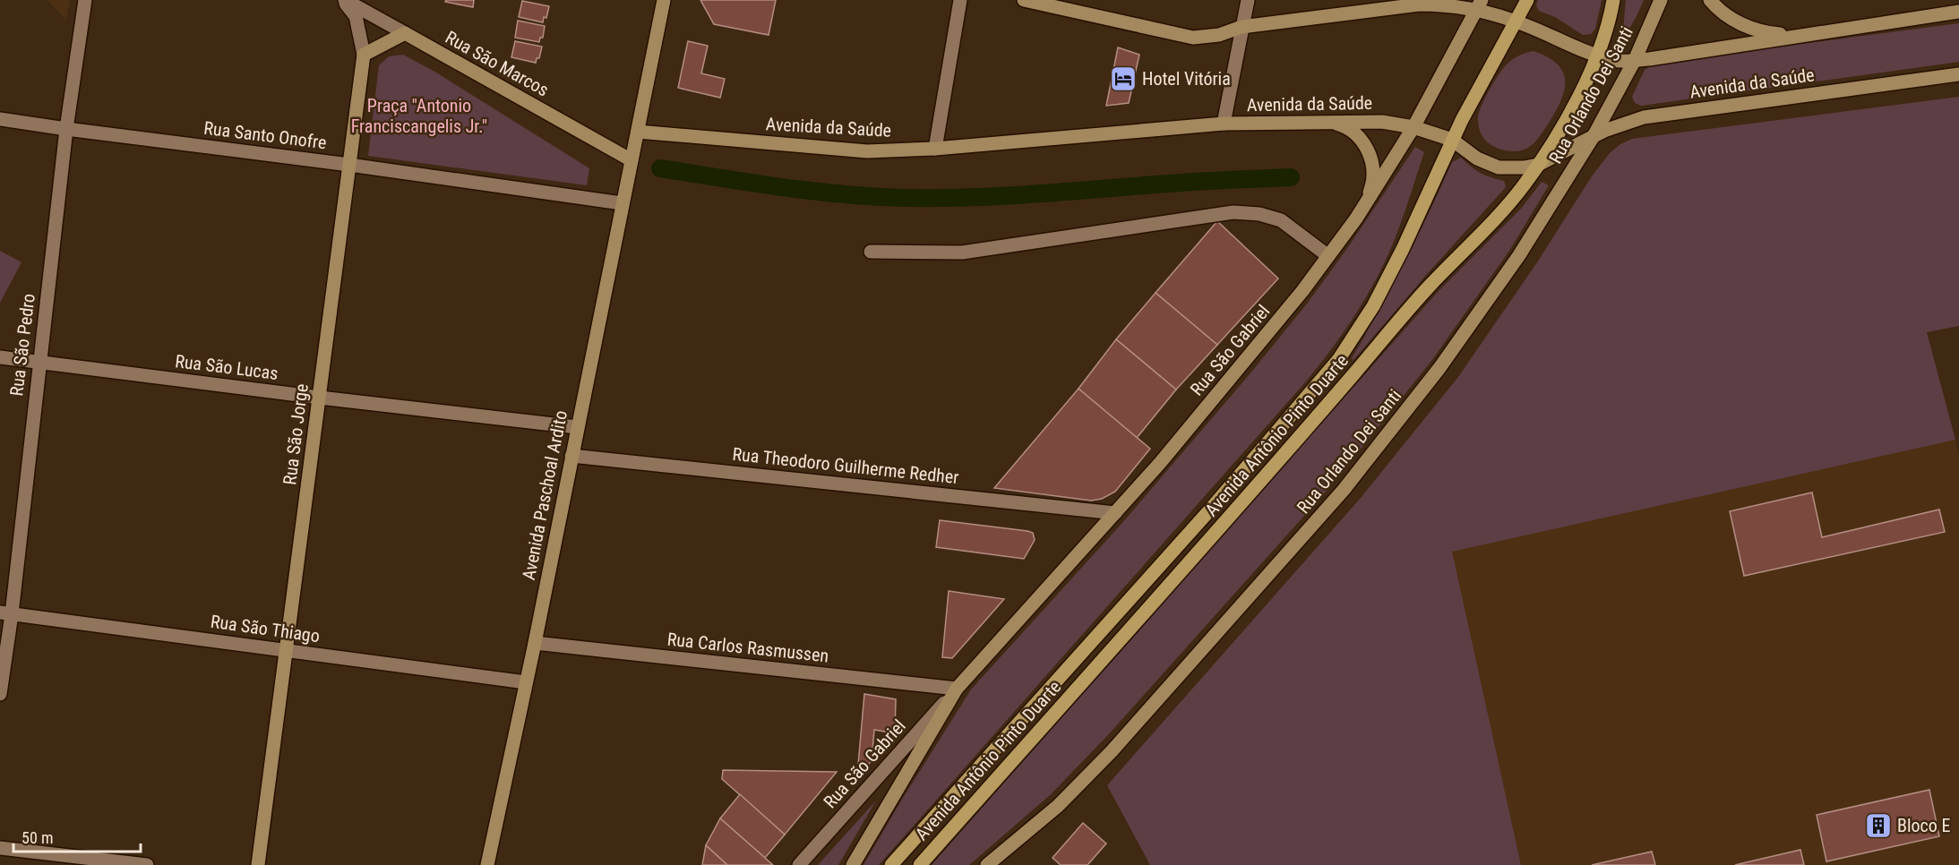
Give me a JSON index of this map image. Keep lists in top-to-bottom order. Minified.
{"streets":{"main road":["Rua São Marcos","Avenida da Saúde","Rua Orlando Dei Santi","Rua São Gabriel","Rua São Jorge","Avenida Antônio Pinto Duarte","Avenida Paschoal Ardito"],"street":["Rua Santo Onofre","Rua São Pedro","Rua São Lucas","Rua Theodoro Guilherme Redher","Rua São Thiago","Rua Carlos Rasmussen"]},"crossings":[["Rua São Marcos","Rua São Jorge"],["Rua São Marcos","Avenida Paschoal Ardito"],["Avenida da Saúde","Rua Orlando Dei Santi"],["Avenida da Saúde","Rua São Gabriel"],["Avenida da Saúde","Avenida Antônio Pinto Duarte"],["Avenida da Saúde","Avenida Paschoal Ardito"],["Rua Santo Onofre","Rua São Pedro"],["Rua Santo Onofre","Rua São Jorge"],["Rua Santo Onofre","Avenida Paschoal Ardito"],["Rua São Pedro","Rua São Lucas"],["Rua São Pedro","Rua São Thiago"],["Rua São Gabriel","Rua Theodoro Guilherme Redher"],["Rua São Gabriel","Rua Carlos Rasmussen"],["Rua São Lucas","Rua São Jorge"],["Rua São Lucas","Avenida Paschoal Ardito"],["Rua São Jorge","Rua São Thiago"],["Rua Theodoro Guilherme Redher","Avenida Paschoal Ardito"],["Avenida Paschoal Ardito","Rua São Thiago"],["Avenida Paschoal Ardito","Rua Carlos Rasmussen"]],"parks":["Praça \"Antonio Franciscangelis Jr.\""],"places":{"hotel":["Hotel Vitória"],"building":["Bloco E"]},"scale_bar":"50 m"}
